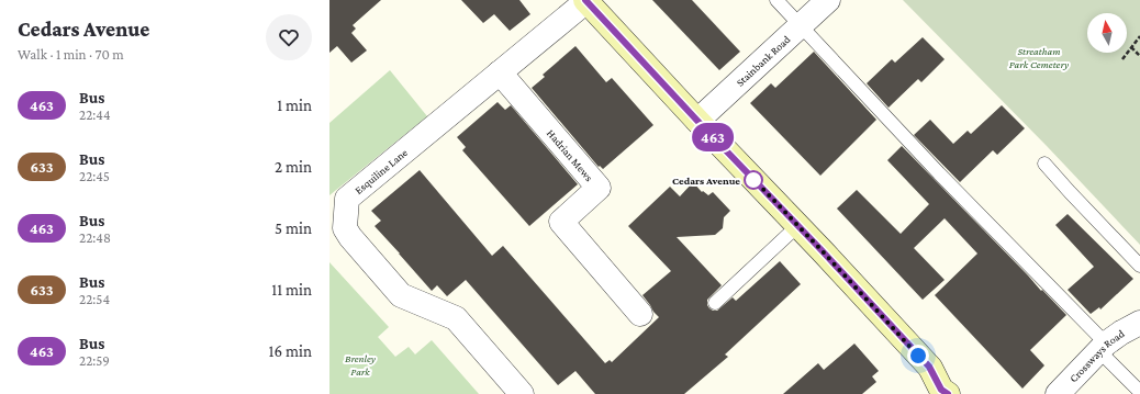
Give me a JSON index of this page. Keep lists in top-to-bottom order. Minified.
{"streets":{"street":["Stainbank Road","Hadrian Mews","Esquiline Lane","Crossways Road"]},"crossings":[["Hadrian Mews","Esquiline Lane"]],"parks":["Streatham Park Cemetery","Brenley Park"],"places":["Cedars Avenue"],"lines":["bus line 463"],"north":"top","page":{"heading":["Cedars Avenue","Walk · 1 min · 70 m"],"on_map":"463","list":[{"mark":"463","name":"Bus","note":"22:44","value":"1 min"},{"mark":"633","name":"Bus","note":"22:45","value":"2 min"},{"mark":"463","name":"Bus","note":"22:48","value":"5 min"},{"mark":"633","name":"Bus","note":"22:54","value":"11 min"},{"mark":"463","name":"Bus","note":"22:59","value":"16 min"}]}}
